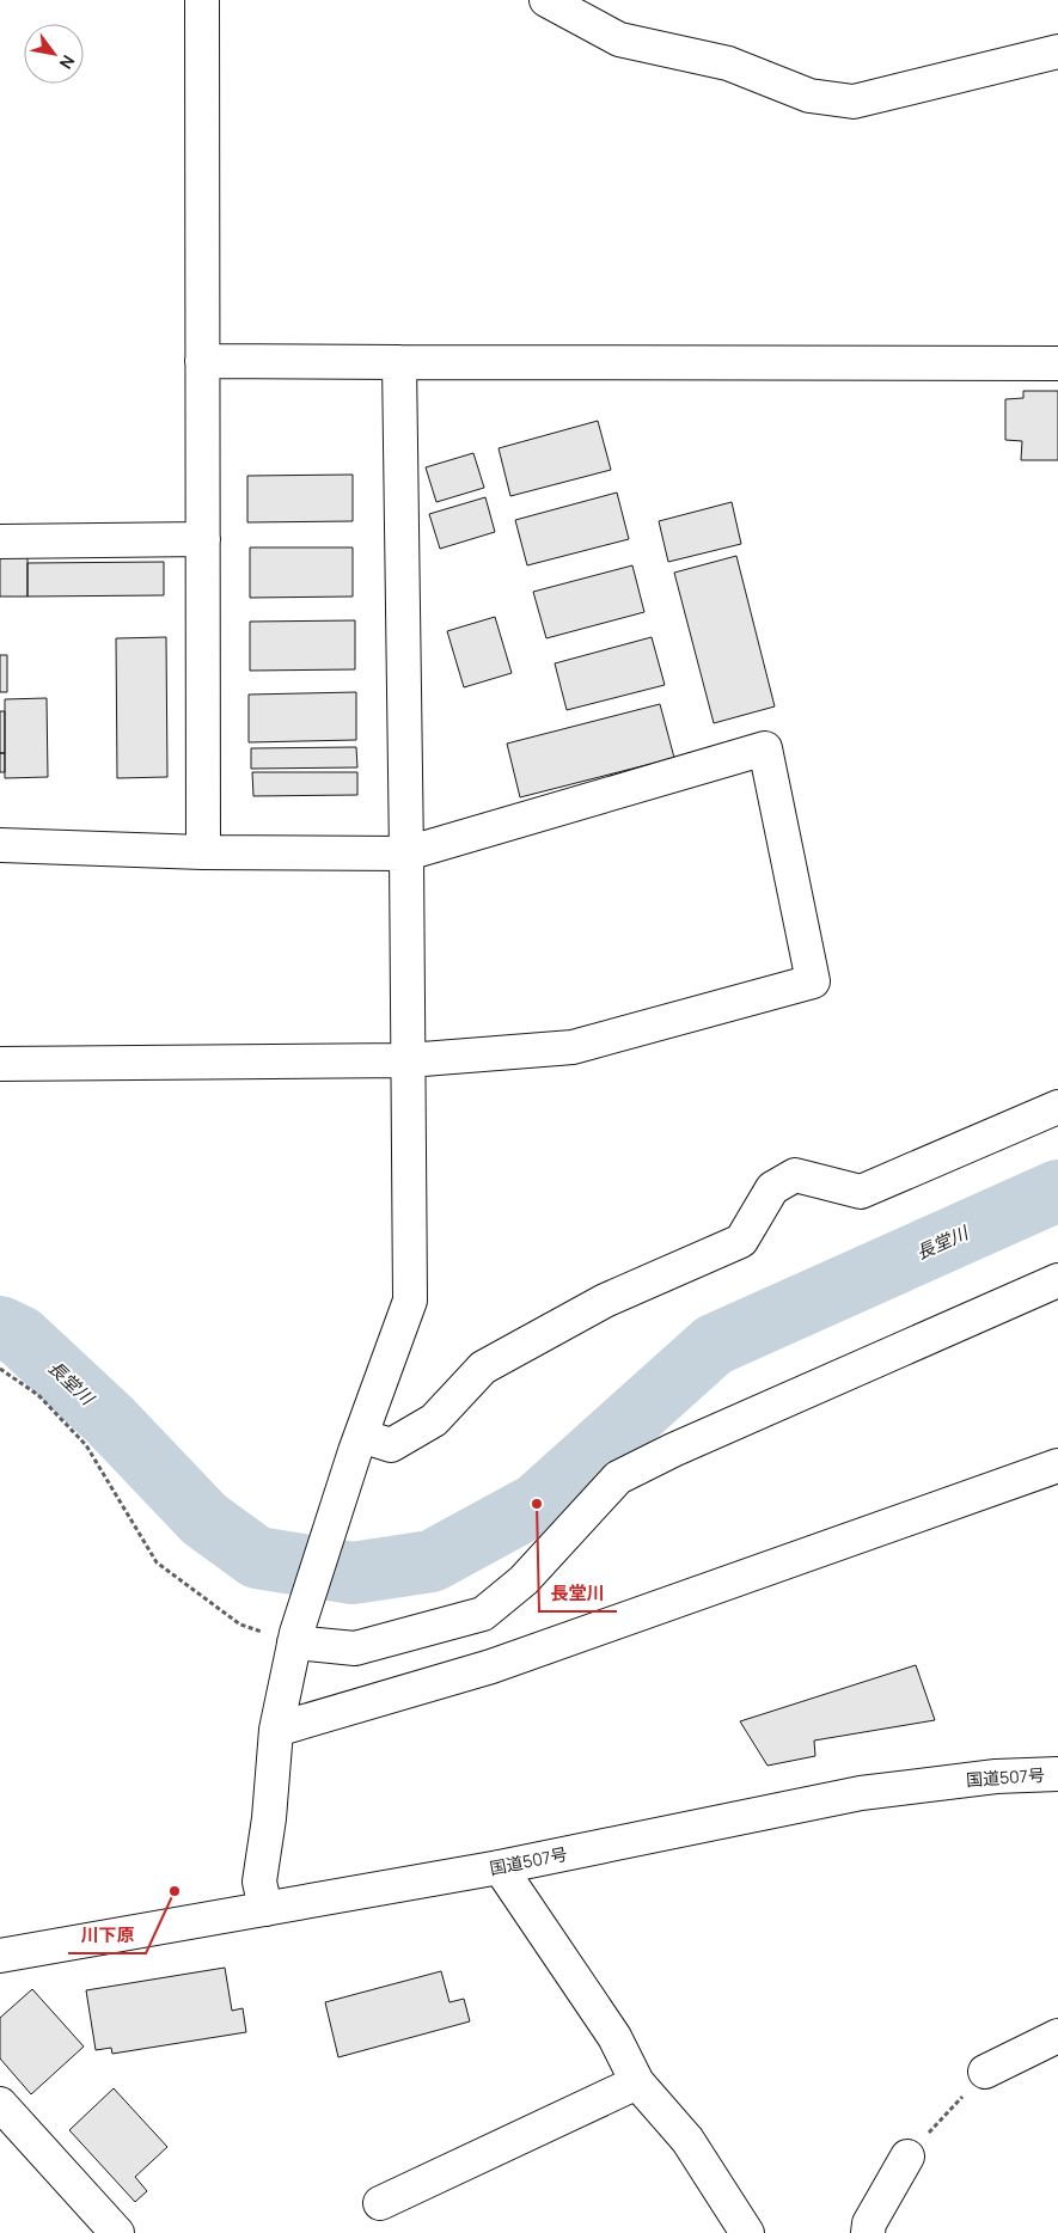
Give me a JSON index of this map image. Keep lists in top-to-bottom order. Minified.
{"streets":{"main road":["国道507号"]},"water":["長堂川"],"places":["長堂川","川下原"],"north":"bottom right"}
